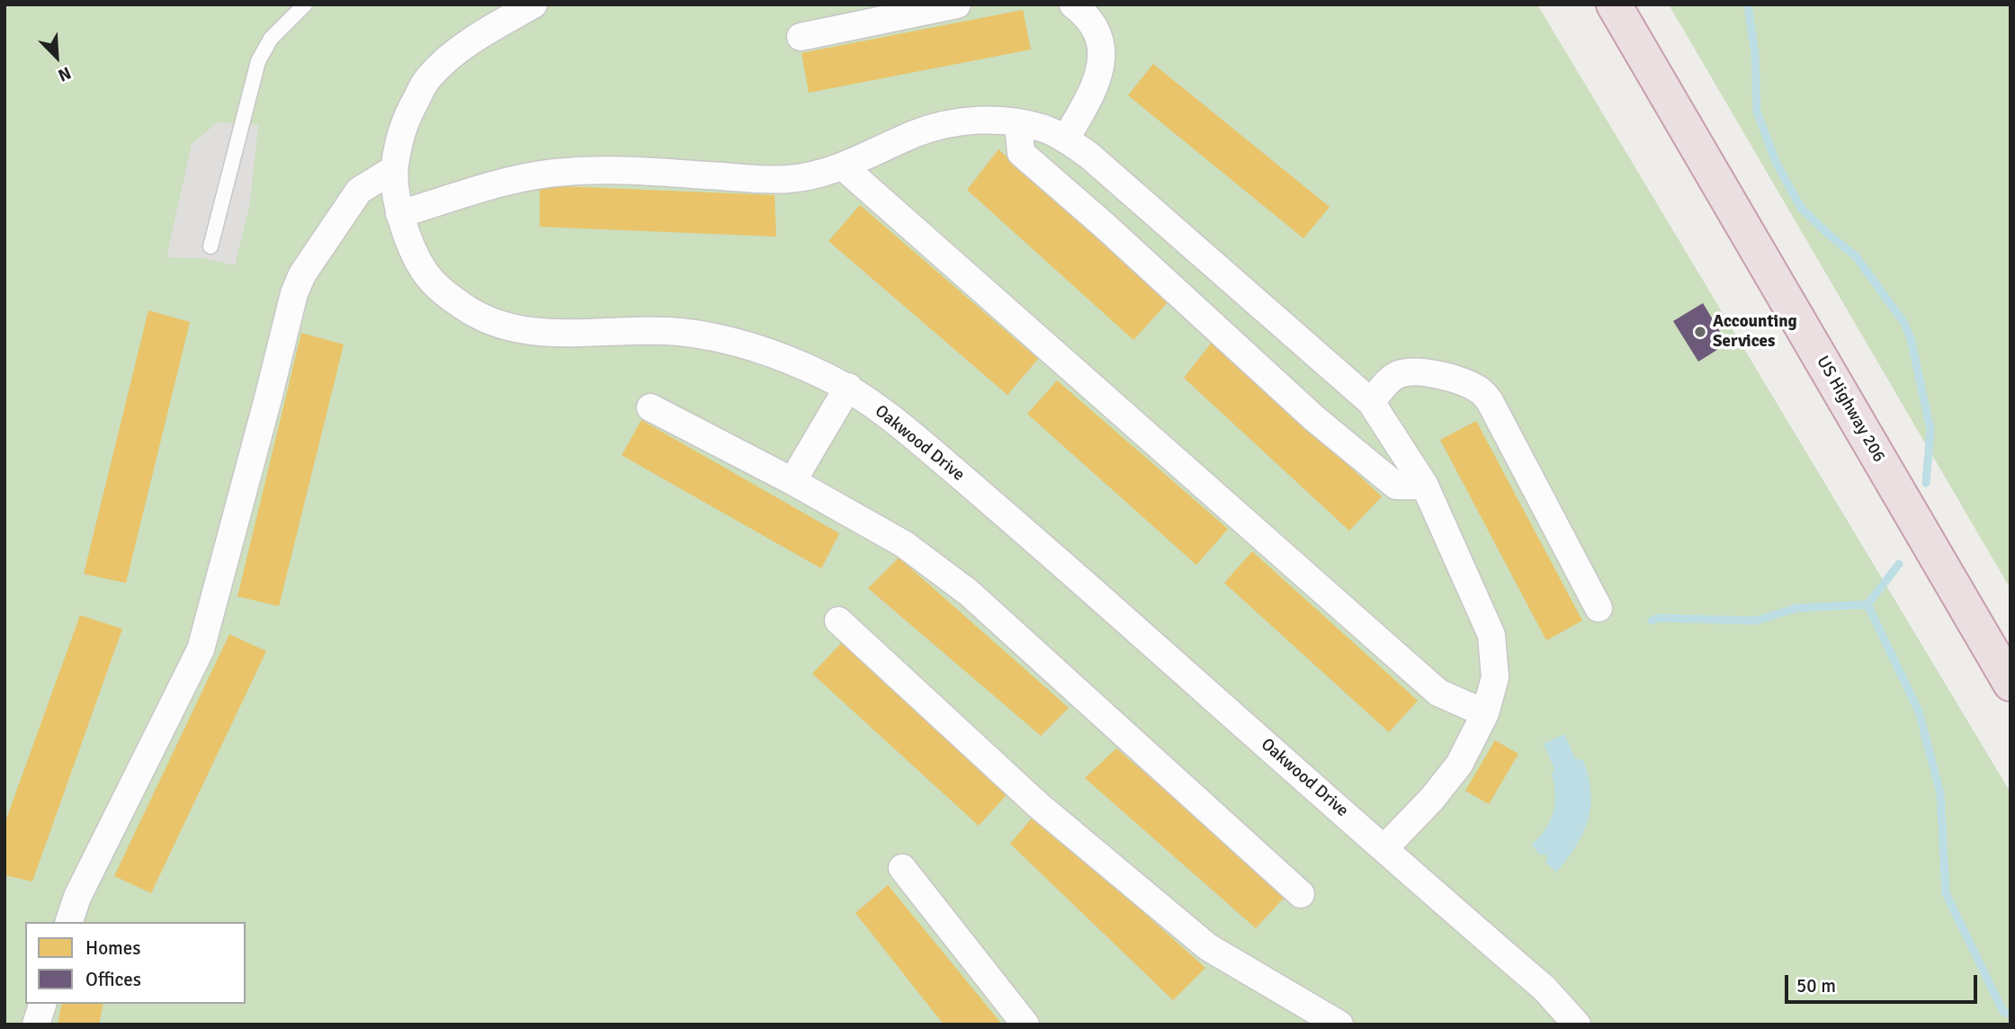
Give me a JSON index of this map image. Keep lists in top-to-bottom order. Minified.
{"streets":{"highway":["US Highway 206"],"street":["Oakwood Drive"]},"places":["Accounting Services"],"legend":["Homes","Offices"],"scale_bar":"50 m","north":"bottom right"}
